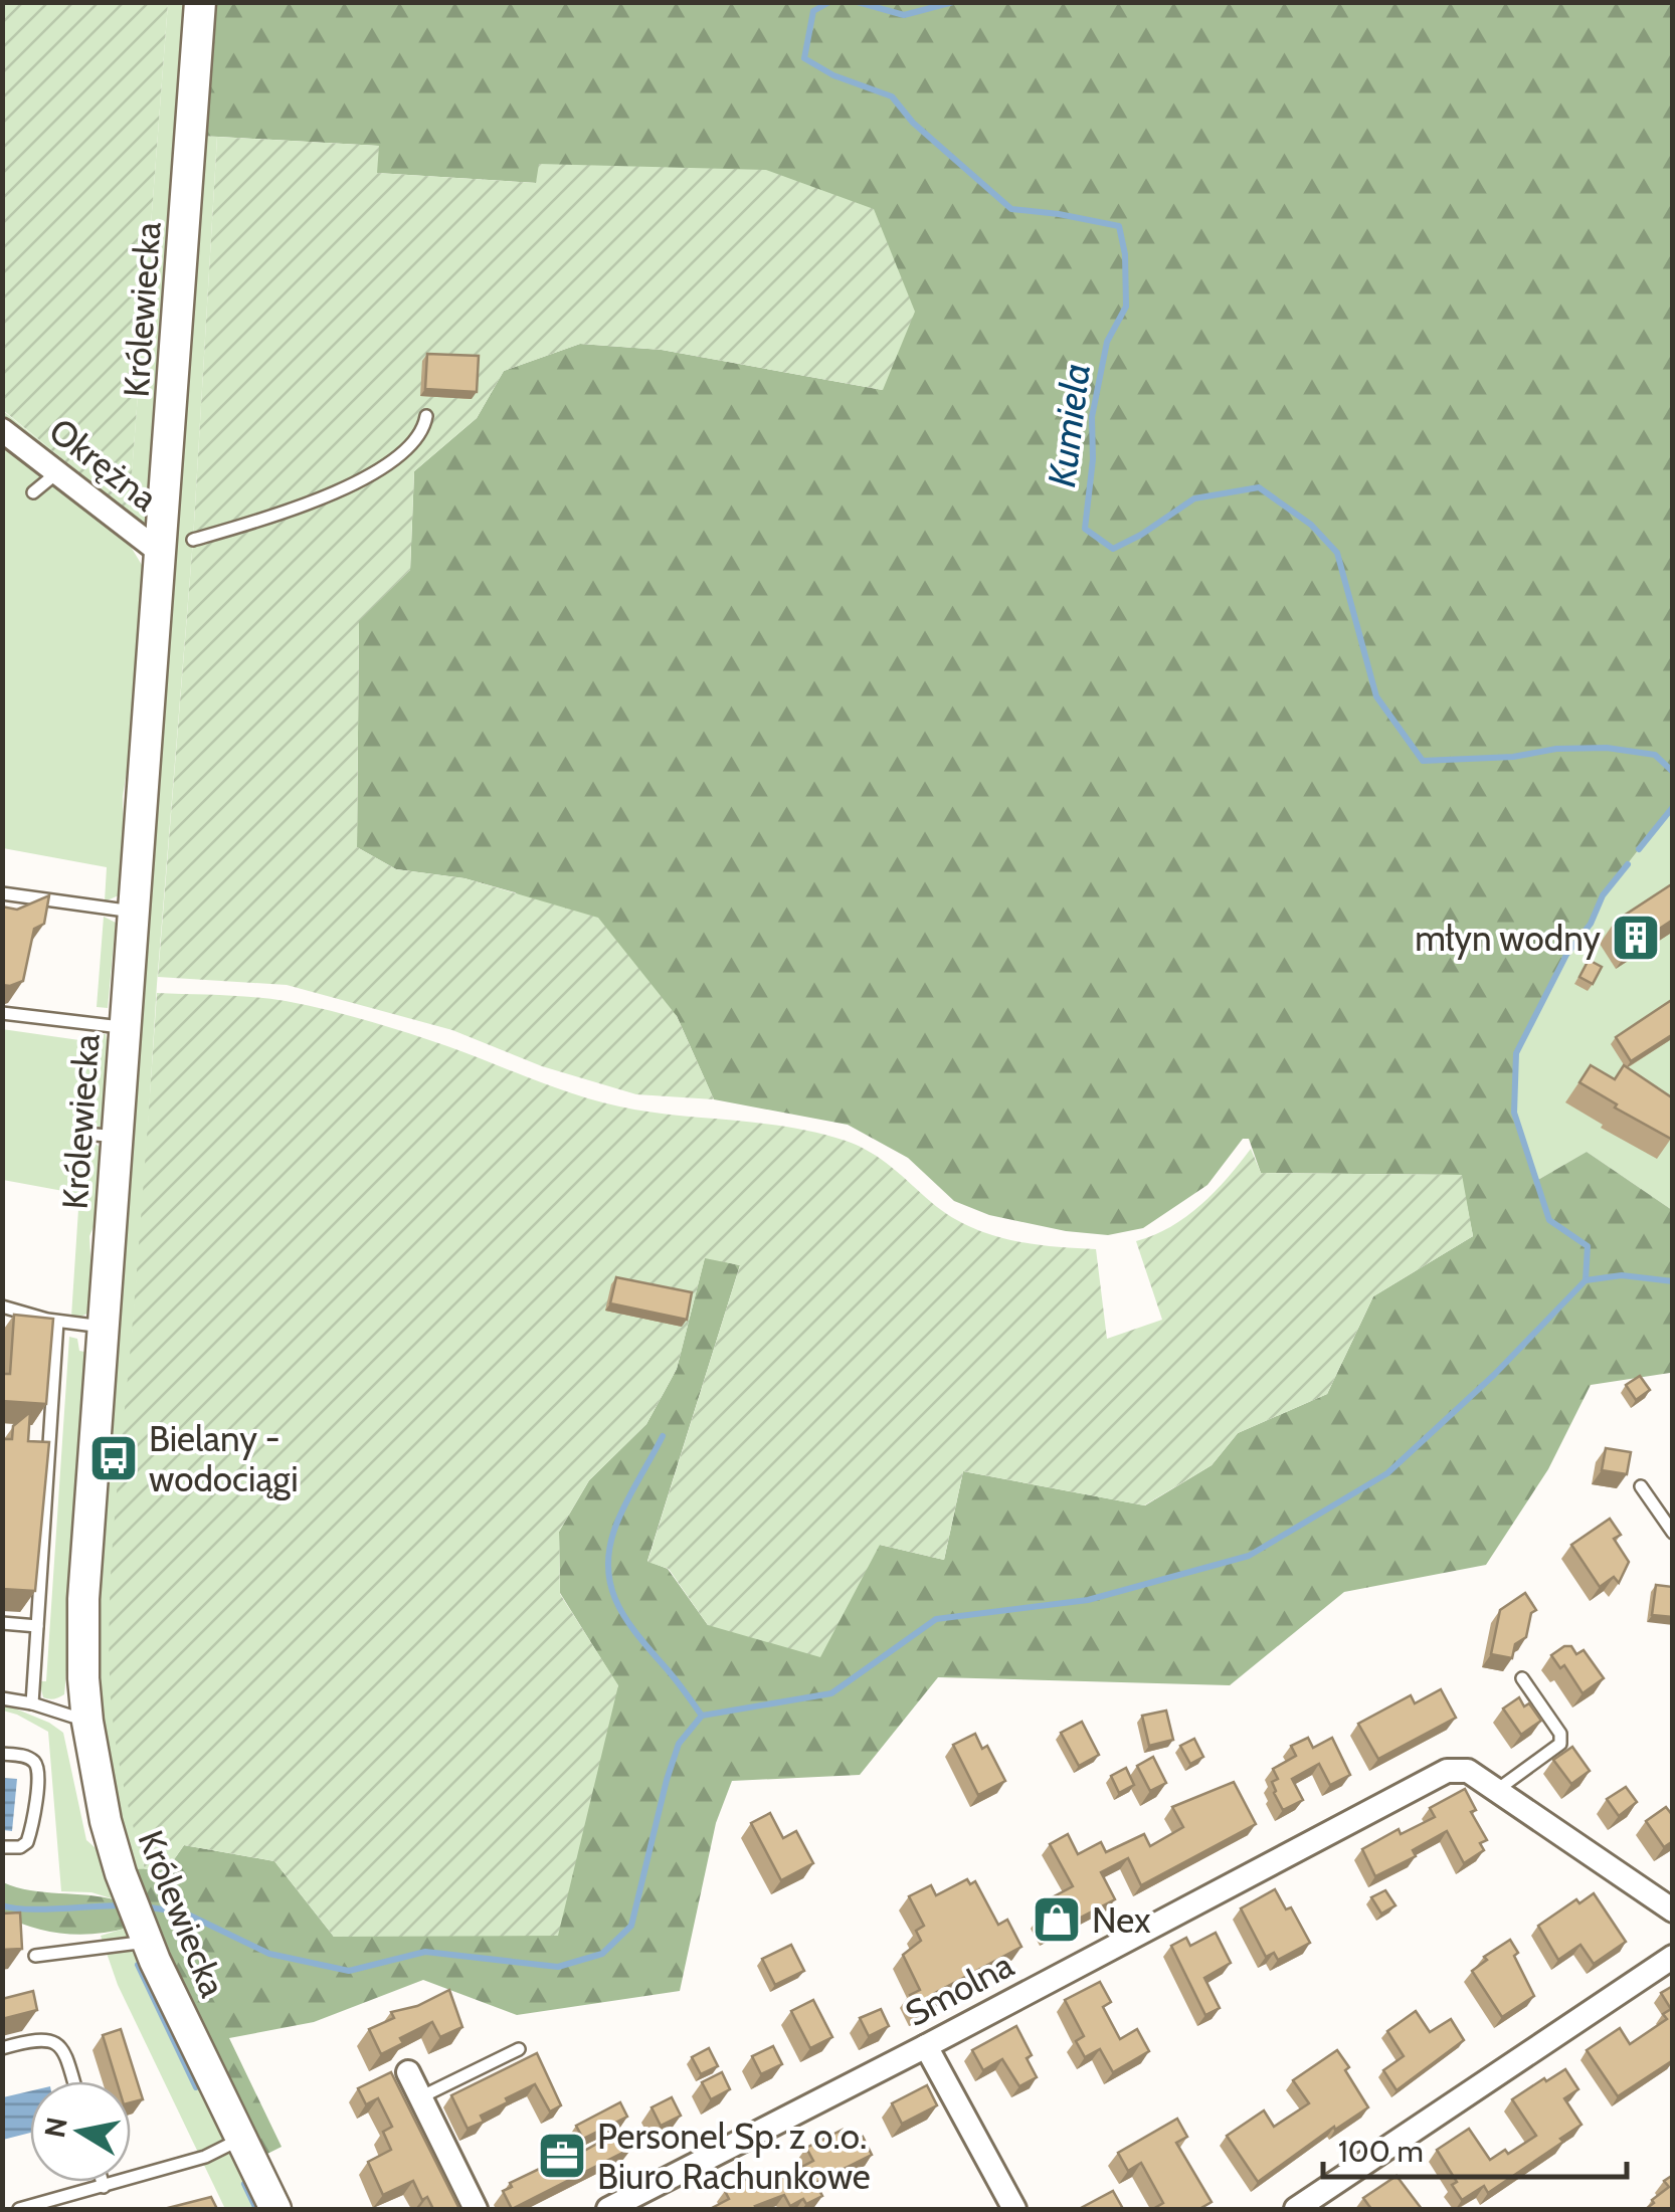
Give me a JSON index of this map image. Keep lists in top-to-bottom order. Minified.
{"streets":{"main road":["Królewiecka"],"street":["Okrężna","Smolna"]},"crossings":[["Królewiecka","Okrężna"]],"water":["Kumiela"],"places":{"building":["młyn wodny"],"bus stop":["Bielany - wodociągi"],"shop":["Nex"],"office":["Personel Sp. z o.o. Biuro Rachunkowe"]},"scale_bar":"100 m","north":"left"}
